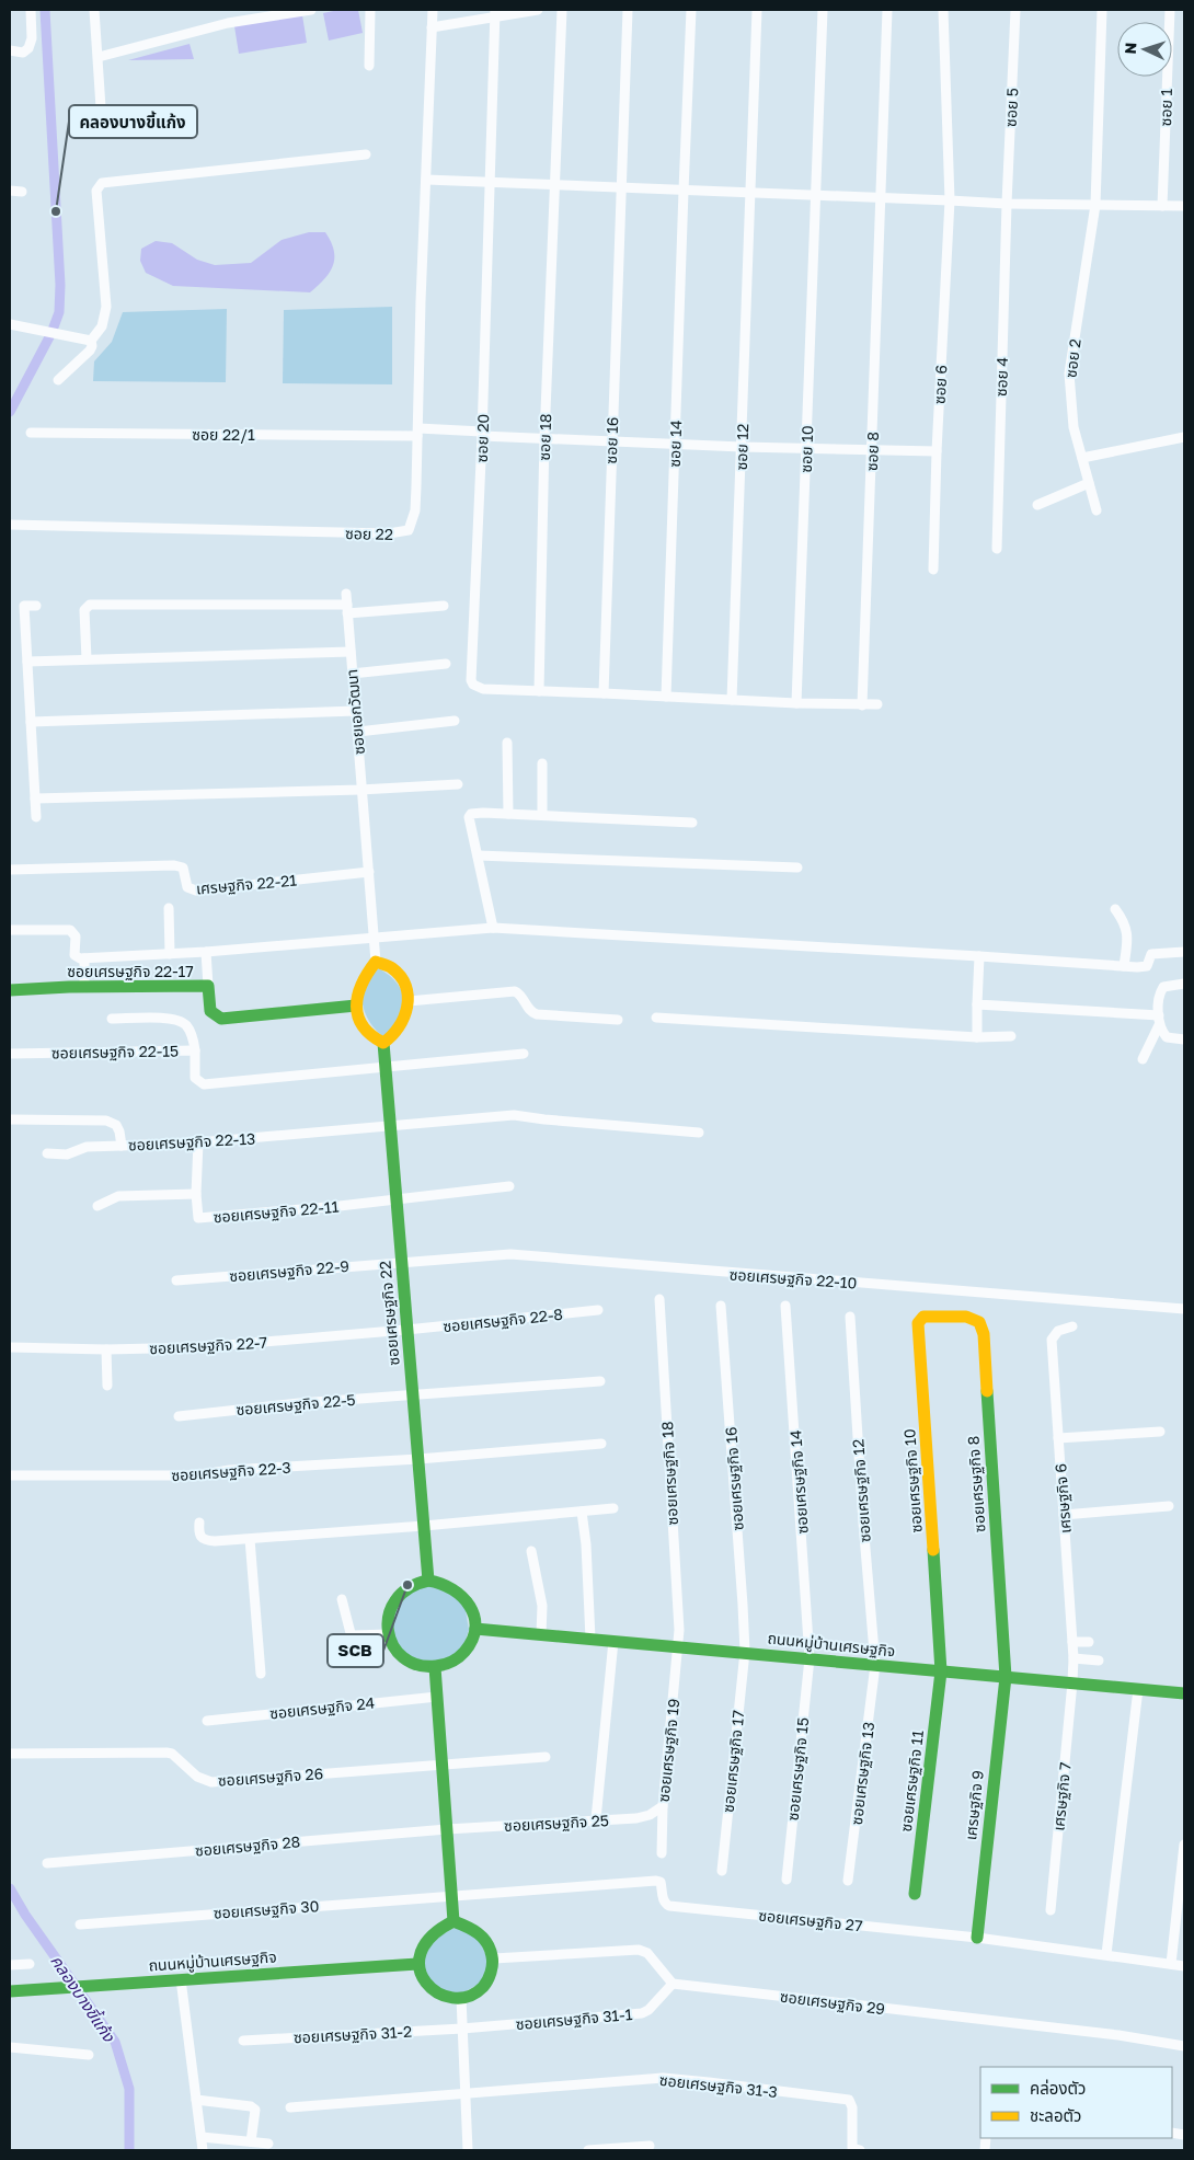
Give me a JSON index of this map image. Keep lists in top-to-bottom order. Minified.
{"streets":{"street":["ซอย 5","ซอย 1","ซอย 2","ซอย 4","ซอย 6","ซอย 22/1","ซอย 18","ซอย 20","ซอย 16","ซอย 14","ซอย 12","ซอย 10","ซอย 8","ซอย 22","ซอยเอกวัฒนา","เศรษฐกิจ 22-21","ซอยเศรษฐกิจ 22-17","ซอยเศรษฐกิจ 22-15","ซอยเศรษฐกิจ 22-13","ซอยเศรษฐกิจ 22-11","ซอยเศรษฐกิจ 22-9","ซอยเศรษฐกิจ 22-10","ซอยเศรษฐกิจ 22","ซอยเศรษฐกิจ 22-8","ซอยเศรษฐกิจ 22-7","ซอยเศรษฐกิจ 22-5","ซอยเศรษฐกิจ 22-3","ซอยเศรษฐกิจ 18","ซอยเศรษฐกิจ 16","ซอยเศรษฐกิจ 10","ซอยเศรษฐกิจ 14","ซอยเศรษฐกิจ 8","ซอยเศรษฐกิจ 12","เศรษฐกิจ 6","ถนนหมู่บ้านเศรษฐกิจ","ซอยเศรษฐกิจ 24","ซอยเศรษฐกิจ 19","ซอยเศรษฐกิจ 17","ซอยเศรษฐกิจ 15","ซอยเศรษฐกิจ 13","ซอยเศรษฐกิจ 26","ซอยเศรษฐกิจ 11","เศรษฐกิจ 7","เศรษฐกิจ 9","ซอยเศรษฐกิจ 25","ซอยเศรษฐกิจ 28","ซอยเศรษฐกิจ 30","ซอยเศรษฐกิจ 27","ซอยเศรษฐกิจ 29","ซอยเศรษฐกิจ 31-1","ซอยเศรษฐกิจ 31-2","ซอยเศรษฐกิจ 31-3"]},"crossings":[["ซอย 5","ซอย 4"],["ซอย 6","ซอย 22/1"],["ซอย 22/1","ซอย 18"],["ซอย 22/1","ซอย 20"],["ซอย 22/1","ซอย 16"],["ซอย 22/1","ซอย 14"],["ซอย 22/1","ซอย 12"],["ซอย 22/1","ซอย 10"],["ซอย 22/1","ซอย 8"],["ซอย 22/1","ซอย 22"],["ซอย 18","ซอย 20"],["ซอยเอกวัฒนา","เศรษฐกิจ 22-21"],["ซอยเศรษฐกิจ 22-17","ซอยเศรษฐกิจ 22"],["ซอยเศรษฐกิจ 22-15","ซอยเศรษฐกิจ 22"],["ซอยเศรษฐกิจ 22-13","ซอยเศรษฐกิจ 22-11"],["ซอยเศรษฐกิจ 22-13","ซอยเศรษฐกิจ 22"],["ซอยเศรษฐกิจ 22-11","ซอยเศรษฐกิจ 22"],["ซอยเศรษฐกิจ 22-9","ซอยเศรษฐกิจ 22-10"],["ซอยเศรษฐกิจ 22-9","ซอยเศรษฐกิจ 22"],["ซอยเศรษฐกิจ 22-10","ซอยเศรษฐกิจ 22"],["ซอยเศรษฐกิจ 22","ซอยเศรษฐกิจ 22-8"],["ซอยเศรษฐกิจ 22","ซอยเศรษฐกิจ 22-7"],["ซอยเศรษฐกิจ 22","ซอยเศรษฐกิจ 22-5"],["ซอยเศรษฐกิจ 22","ซอยเศรษฐกิจ 22-3"],["ซอยเศรษฐกิจ 22","ถนนหมู่บ้านเศรษฐกิจ"],["ซอยเศรษฐกิจ 22-8","ซอยเศรษฐกิจ 22-7"],["ซอยเศรษฐกิจ 18","ถนนหมู่บ้านเศรษฐกิจ"],["ซอยเศรษฐกิจ 18","ซอยเศรษฐกิจ 19"],["ซอยเศรษฐกิจ 16","ถนนหมู่บ้านเศรษฐกิจ"],["ซอยเศรษฐกิจ 16","ซอยเศรษฐกิจ 17"],["ซอยเศรษฐกิจ 10","ซอยเศรษฐกิจ 8"],["ซอยเศรษฐกิจ 10","ถนนหมู่บ้านเศรษฐกิจ"],["ซอยเศรษฐกิจ 10","ซอยเศรษฐกิจ 11"],["ซอยเศรษฐกิจ 14","ถนนหมู่บ้านเศรษฐกิจ"],["ซอยเศรษฐกิจ 14","ซอยเศรษฐกิจ 15"],["ซอยเศรษฐกิจ 8","ถนนหมู่บ้านเศรษฐกิจ"],["ซอยเศรษฐกิจ 8","เศรษฐกิจ 9"],["ซอยเศรษฐกิจ 12","ถนนหมู่บ้านเศรษฐกิจ"],["ซอยเศรษฐกิจ 12","ซอยเศรษฐกิจ 13"],["เศรษฐกิจ 6","ถนนหมู่บ้านเศรษฐกิจ"],["เศรษฐกิจ 6","เศรษฐกิจ 7"],["ถนนหมู่บ้านเศรษฐกิจ","ซอยเศรษฐกิจ 19"],["ถนนหมู่บ้านเศรษฐกิจ","ซอยเศรษฐกิจ 17"],["ถนนหมู่บ้านเศรษฐกิจ","ซอยเศรษฐกิจ 15"],["ถนนหมู่บ้านเศรษฐกิจ","ซอยเศรษฐกิจ 13"],["ถนนหมู่บ้านเศรษฐกิจ","ซอยเศรษฐกิจ 11"],["ถนนหมู่บ้านเศรษฐกิจ","เศรษฐกิจ 7"],["ถนนหมู่บ้านเศรษฐกิจ","เศรษฐกิจ 9"],["ซอยเศรษฐกิจ 19","ซอยเศรษฐกิจ 25"],["เศรษฐกิจ 9","ซอยเศรษฐกิจ 27"],["ซอยเศรษฐกิจ 25","ซอยเศรษฐกิจ 28"],["ซอยเศรษฐกิจ 30","ซอยเศรษฐกิจ 27"],["ซอยเศรษฐกิจ 29","ซอยเศรษฐกิจ 31-1"],["ซอยเศรษฐกิจ 31-1","ซอยเศรษฐกิจ 31-2"]],"water":["คลองบางขี้แก้ง"],"places":["คลองบางขี้แก้ง","SCB"],"legend":["คล่องตัว","ชะลอตัว"],"north":"left"}
